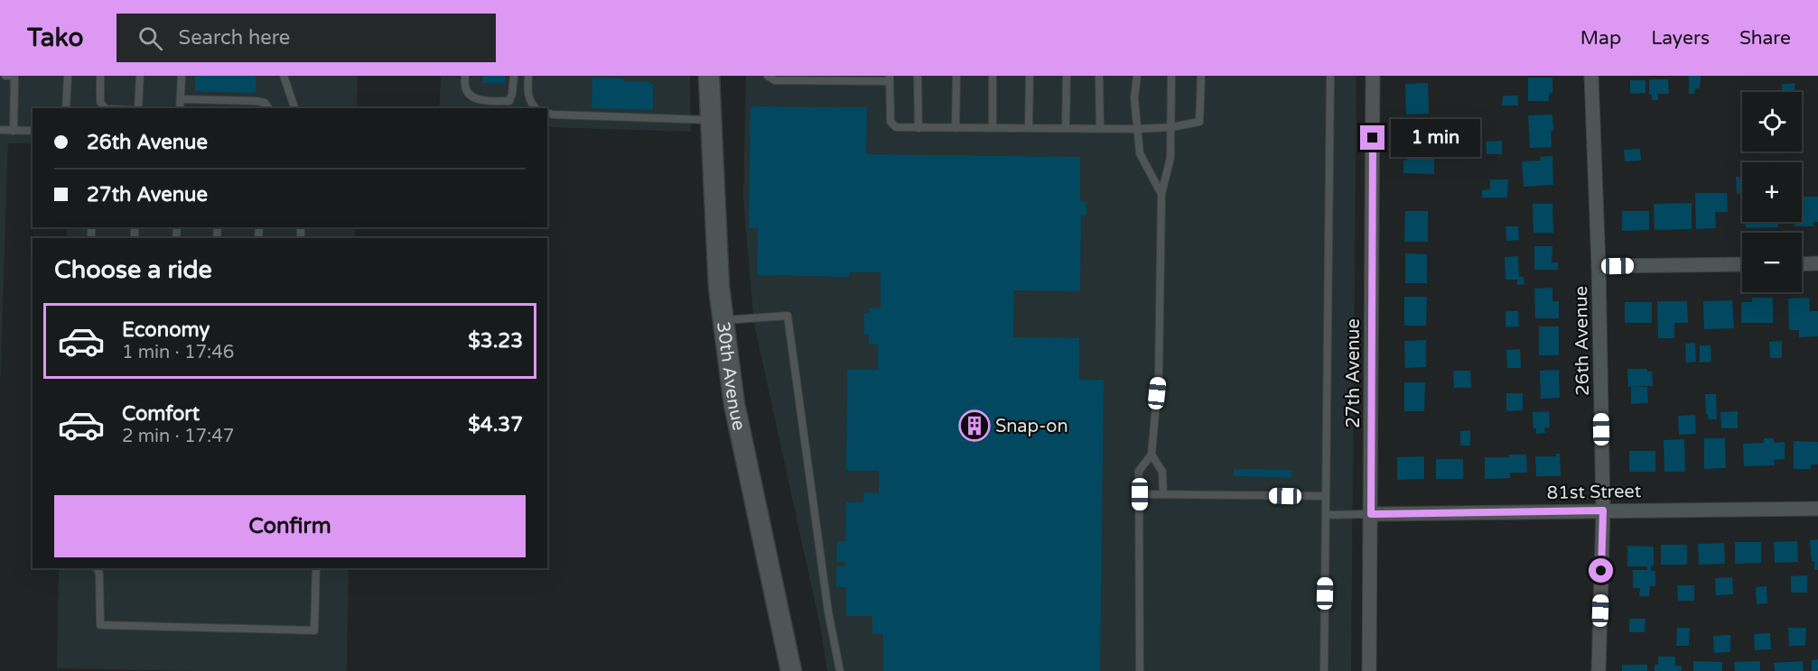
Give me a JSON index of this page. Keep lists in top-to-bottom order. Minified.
{"streets":{"street":["26th Avenue","27th Avenue","30th Avenue","81st Street"]},"crossings":[["26th Avenue","81st Street"],["27th Avenue","81st Street"]],"places":{"building":["Snap-on"]},"page":{"header":"Tako","search":"Search here","nav":["Map","Layers","Share"],"map_buttons":["+","−"],"banner":["26th Avenue","27th Avenue"],"bubble":"1 min","heading":"Choose a ride","list":[{"name":"Economy","note":"1 min · 17:46","value":"$3.23"},{"name":"Comfort","note":"2 min · 17:47","value":"$4.37"}],"buttons":"Confirm"}}
